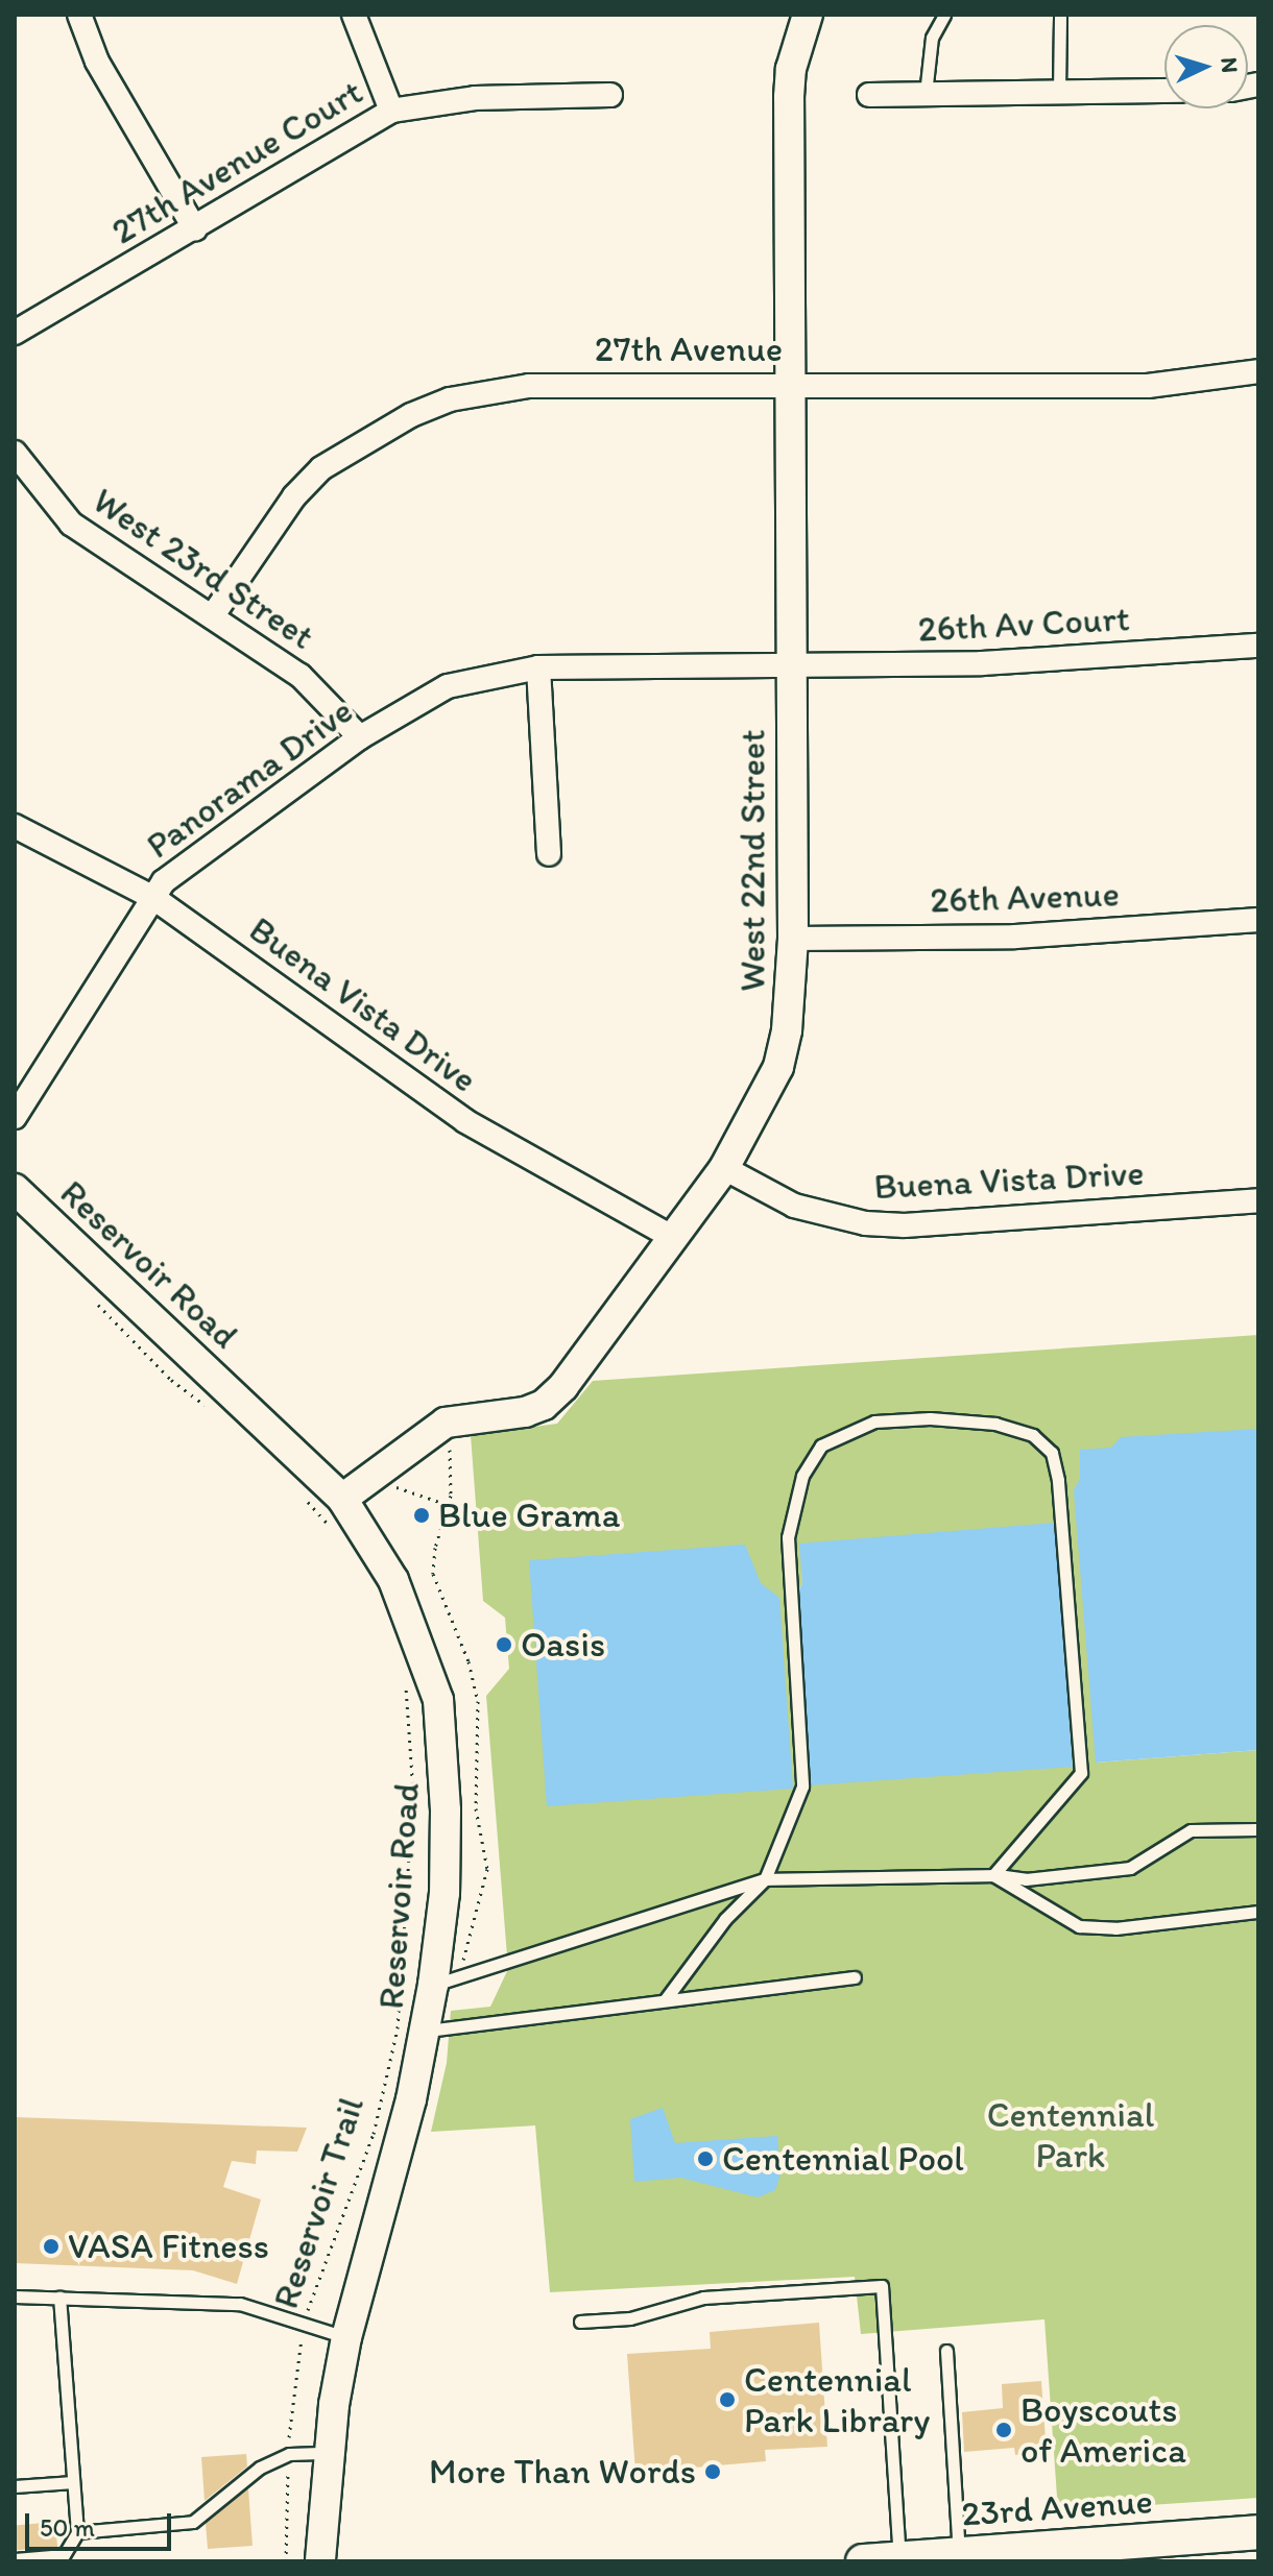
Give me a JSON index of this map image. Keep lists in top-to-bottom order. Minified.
{"streets":{"main road":["23rd Avenue"],"street":["27th Avenue Court","27th Avenue","West 23rd Street","26th Av Court","Panorama Drive","West 22nd Street","26th Avenue","Buena Vista Drive","Reservoir Road"],"path":["Reservoir Trail"]},"crossings":[["27th Avenue","West 23rd Street"],["27th Avenue","West 22nd Street"],["West 23rd Street","Panorama Drive"],["26th Av Court","Panorama Drive"],["26th Av Court","West 22nd Street"],["Panorama Drive","West 22nd Street"],["Panorama Drive","Buena Vista Drive"],["West 22nd Street","26th Avenue"],["West 22nd Street","Buena Vista Drive"],["West 22nd Street","Reservoir Road"]],"parks":["Centennial Park"],"places":["Blue Grama","Oasis","Centennial Pool","VASA Fitness","Centennial Park Library","Boyscouts of America","More Than Words"],"scale_bar":"50 m","north":"right"}
